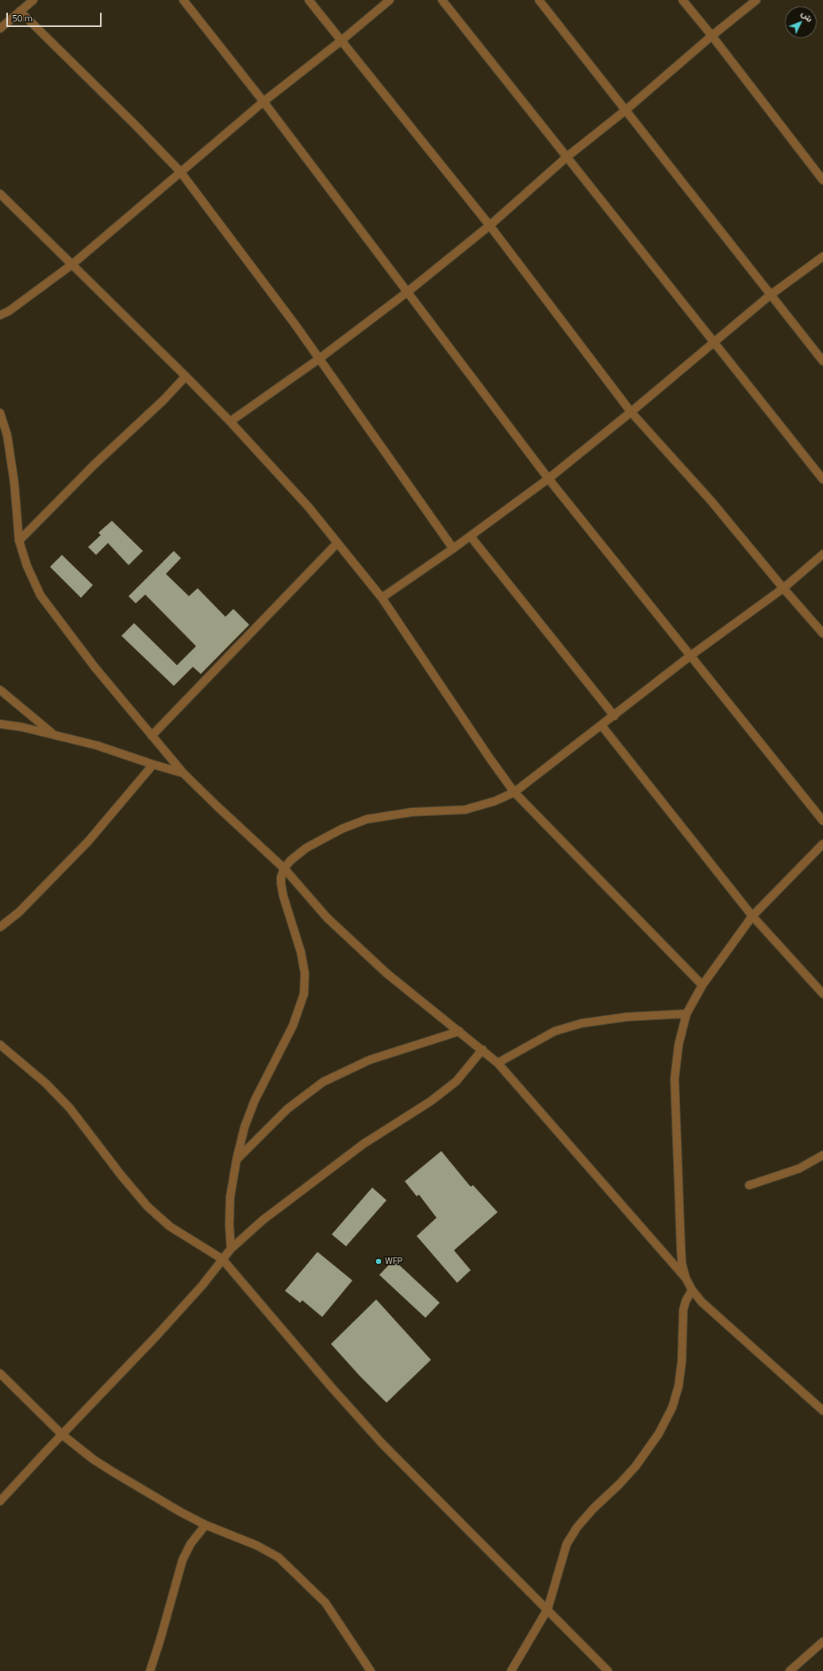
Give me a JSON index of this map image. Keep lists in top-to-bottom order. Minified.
{"places":["WFP"],"scale_bar":"50 m","north":"top right"}
